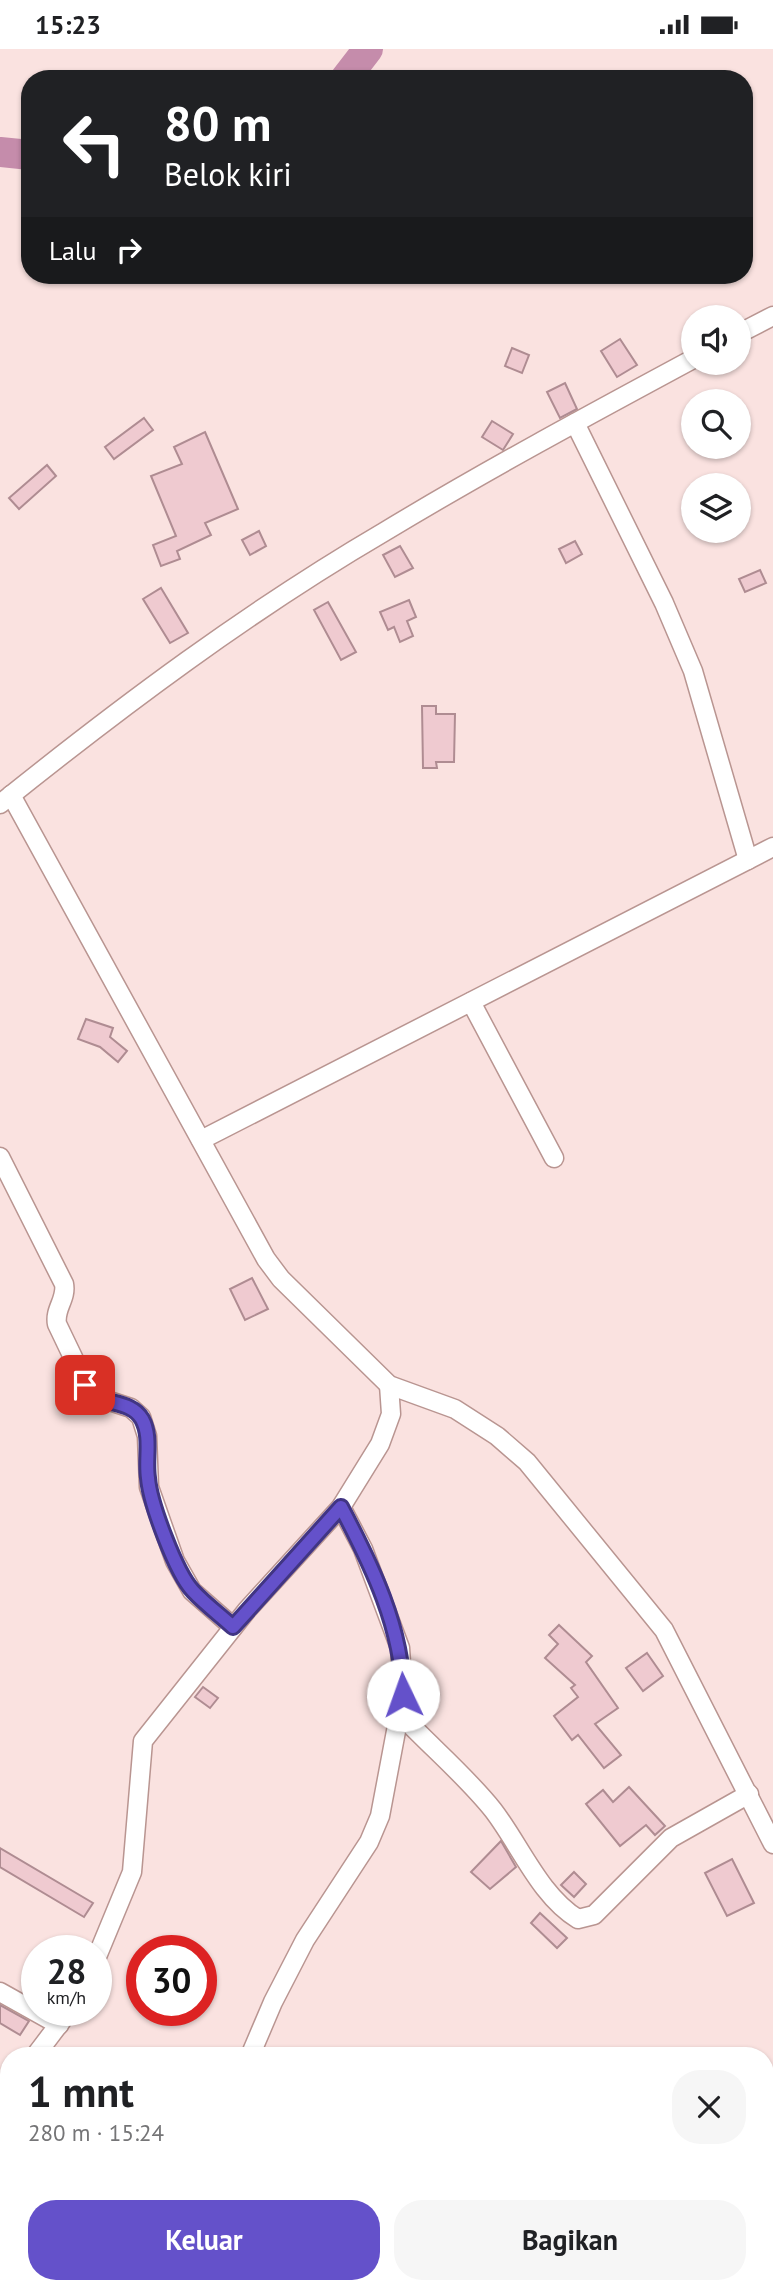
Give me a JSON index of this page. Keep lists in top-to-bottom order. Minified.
{"page":{"status":"15:23","turn":["80 m","Belok kiri"],"then":"Lalu","speed":"28 km/h","limit":"30","heading":["1 mnt","280 m · 15:24"],"buttons":["Keluar","Bagikan"]}}
